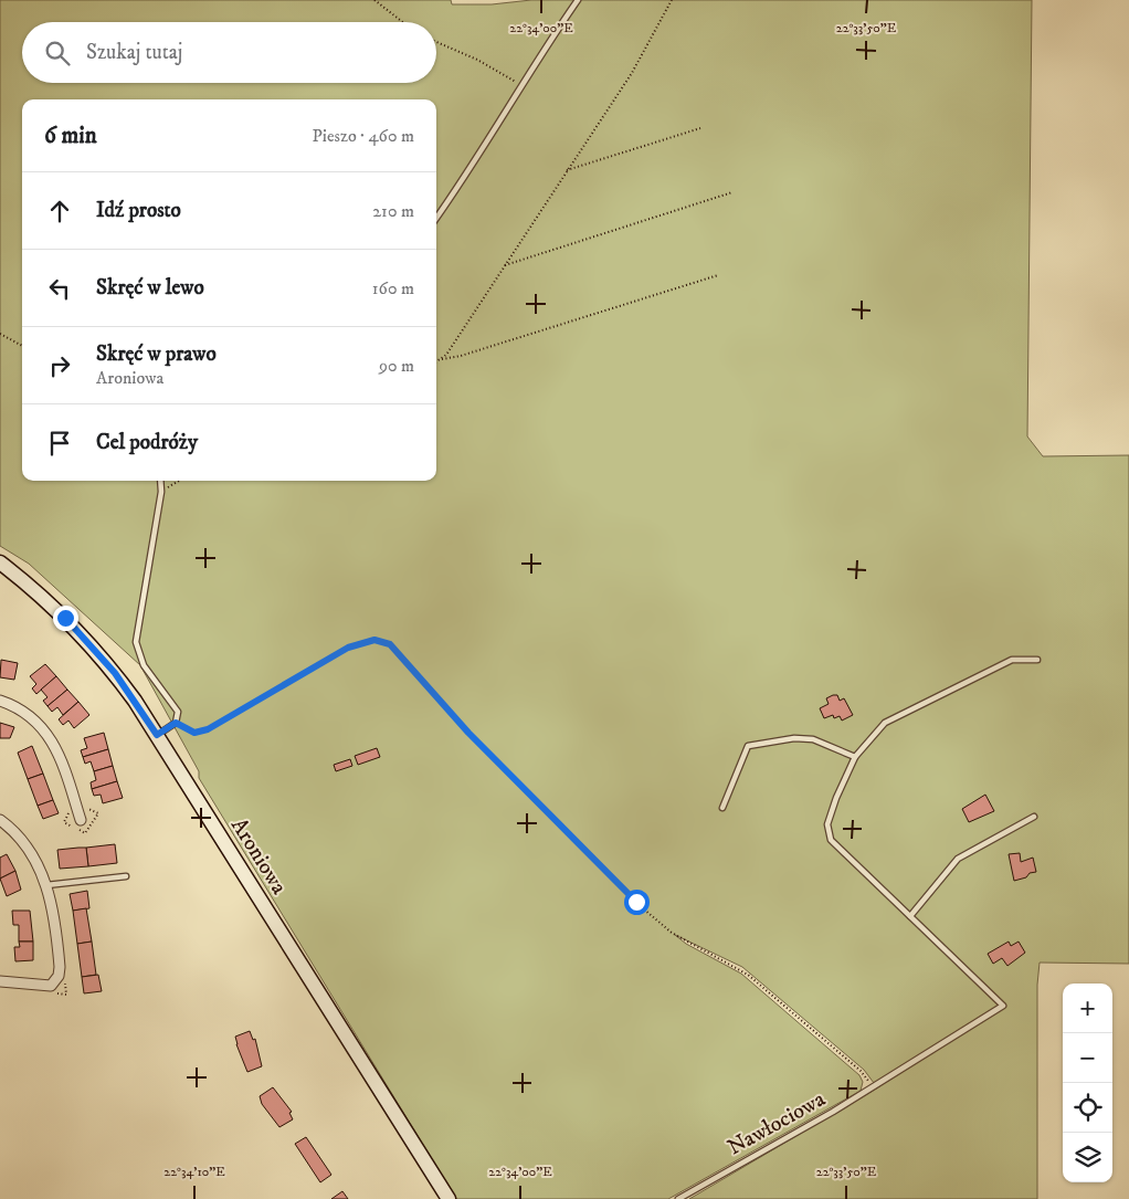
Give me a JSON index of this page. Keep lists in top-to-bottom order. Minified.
{"streets":{"street":["Aroniowa"],"lane":["Nawłociowa"]},"page":{"search":"Szukaj tutaj","heading":["6 min","Pieszo · 460 m"],"list":[["Idź prosto","210 m"],["Skręć w lewo","160 m"],["Skręć w prawo","Aroniowa","90 m"],"Cel podróży"],"map_buttons":["+","−"]},"coordinates":["22°34'00\"E","22°33'50\"E","22°34'10\"E"]}
